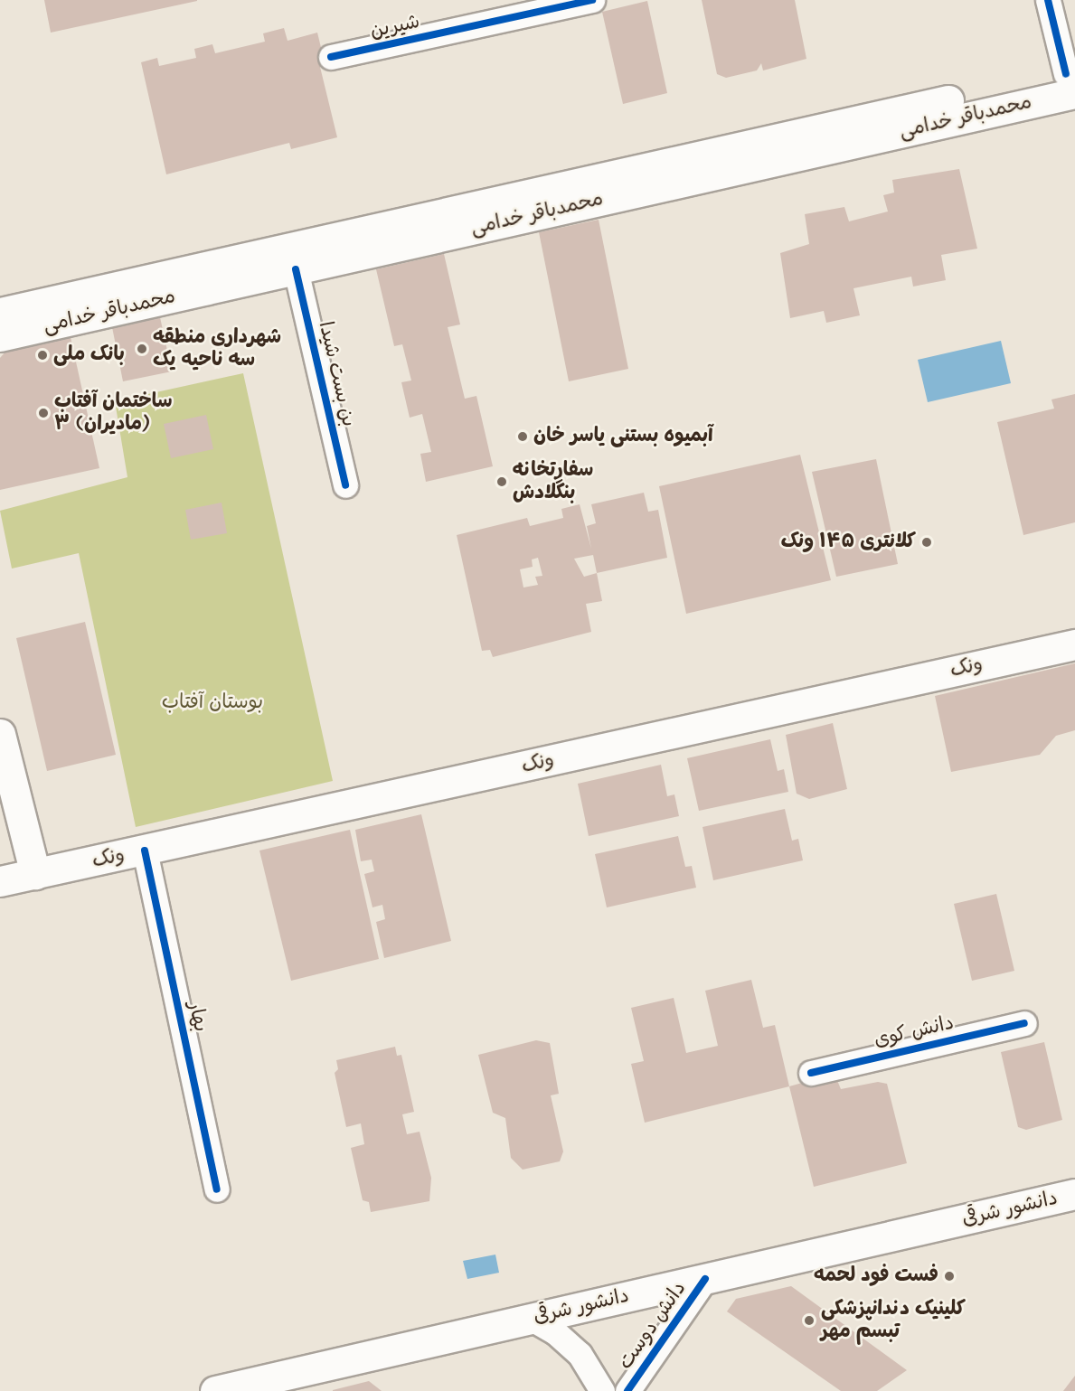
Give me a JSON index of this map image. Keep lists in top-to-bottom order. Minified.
{"streets":{"main road":["محمدباقر خدامی","ونک","دانشور شرقی"],"street":["شیرین","بن بست شیدا","بهار","دانش کوی","دانش دوست"]},"crossings":[["محمدباقر خدامی","بن بست شیدا"],["ونک","بهار"],["دانشور شرقی","دانش دوست"]],"parks":["بوستان آفتاب"],"places":["شهرداری منطقه سه ناحیه یک","بانک ملی","ساختمان آفتاب ۳ (مادیران)","آبمیوه بستنی یاسر خان","سفارتخانه بنگلادش","کلانتری ۱۴۵ ونک","فست فود لحمه","کلینیک دندانپزشکی تبسم مهر"]}
